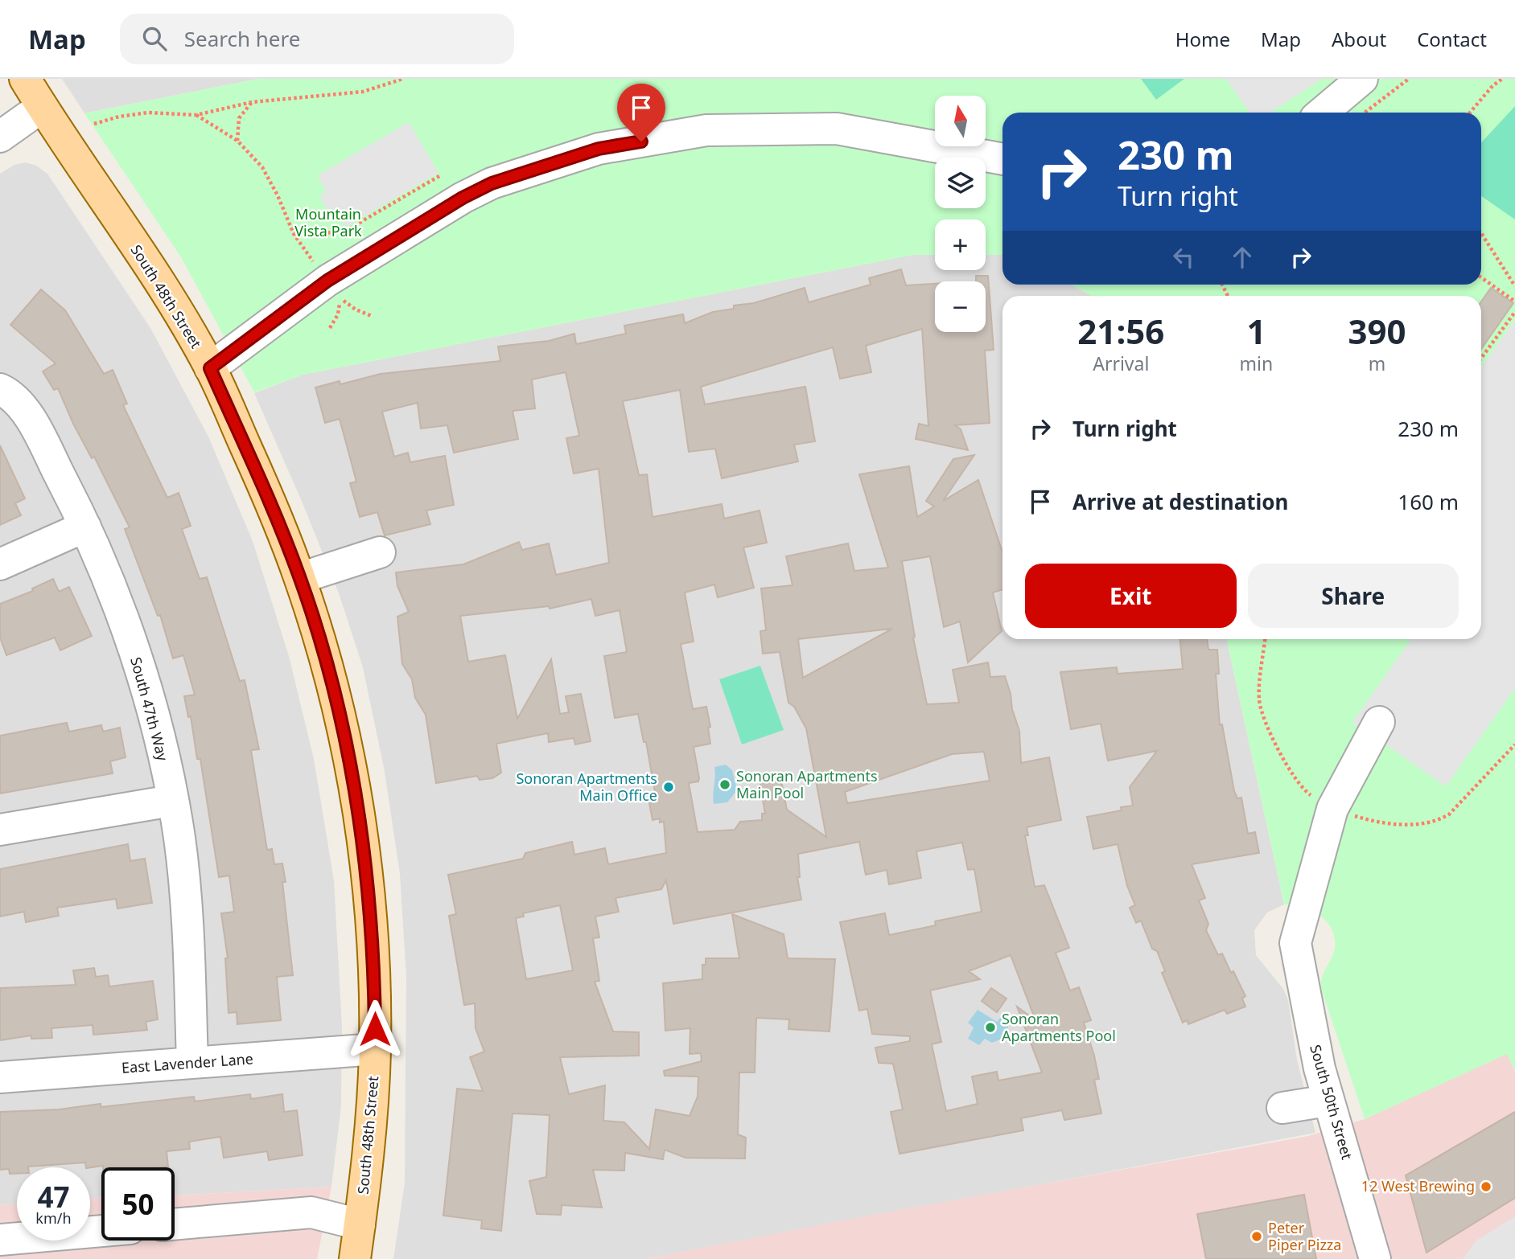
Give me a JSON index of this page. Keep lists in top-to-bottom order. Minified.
{"streets":{"main road":["South 48th Street"],"street":["South 47th Way","East Lavender Lane","South 50th Street"]},"crossings":[["South 48th Street","East Lavender Lane"],["South 47th Way","East Lavender Lane"]],"parks":["Mountain Vista Park"],"places":["Sonoran Apartments Main Pool","Sonoran Apartments Main Office","Sonoran Apartments Pool","12 West Brewing","Peter Piper Pizza"],"north":"top","page":{"header":"Map","search":"Search here","nav":["Home","Map","About","Contact"],"map_buttons":["+","−"],"turn":["230 m","Turn right"],"eta":["21:56","Arrival","1","min","390","m"],"list":[{"name":"Turn right","value":"230 m"},{"name":"Arrive at destination","value":"160 m"}],"buttons":["Exit","Share"],"speed":"47 km/h","limit":"50"}}
